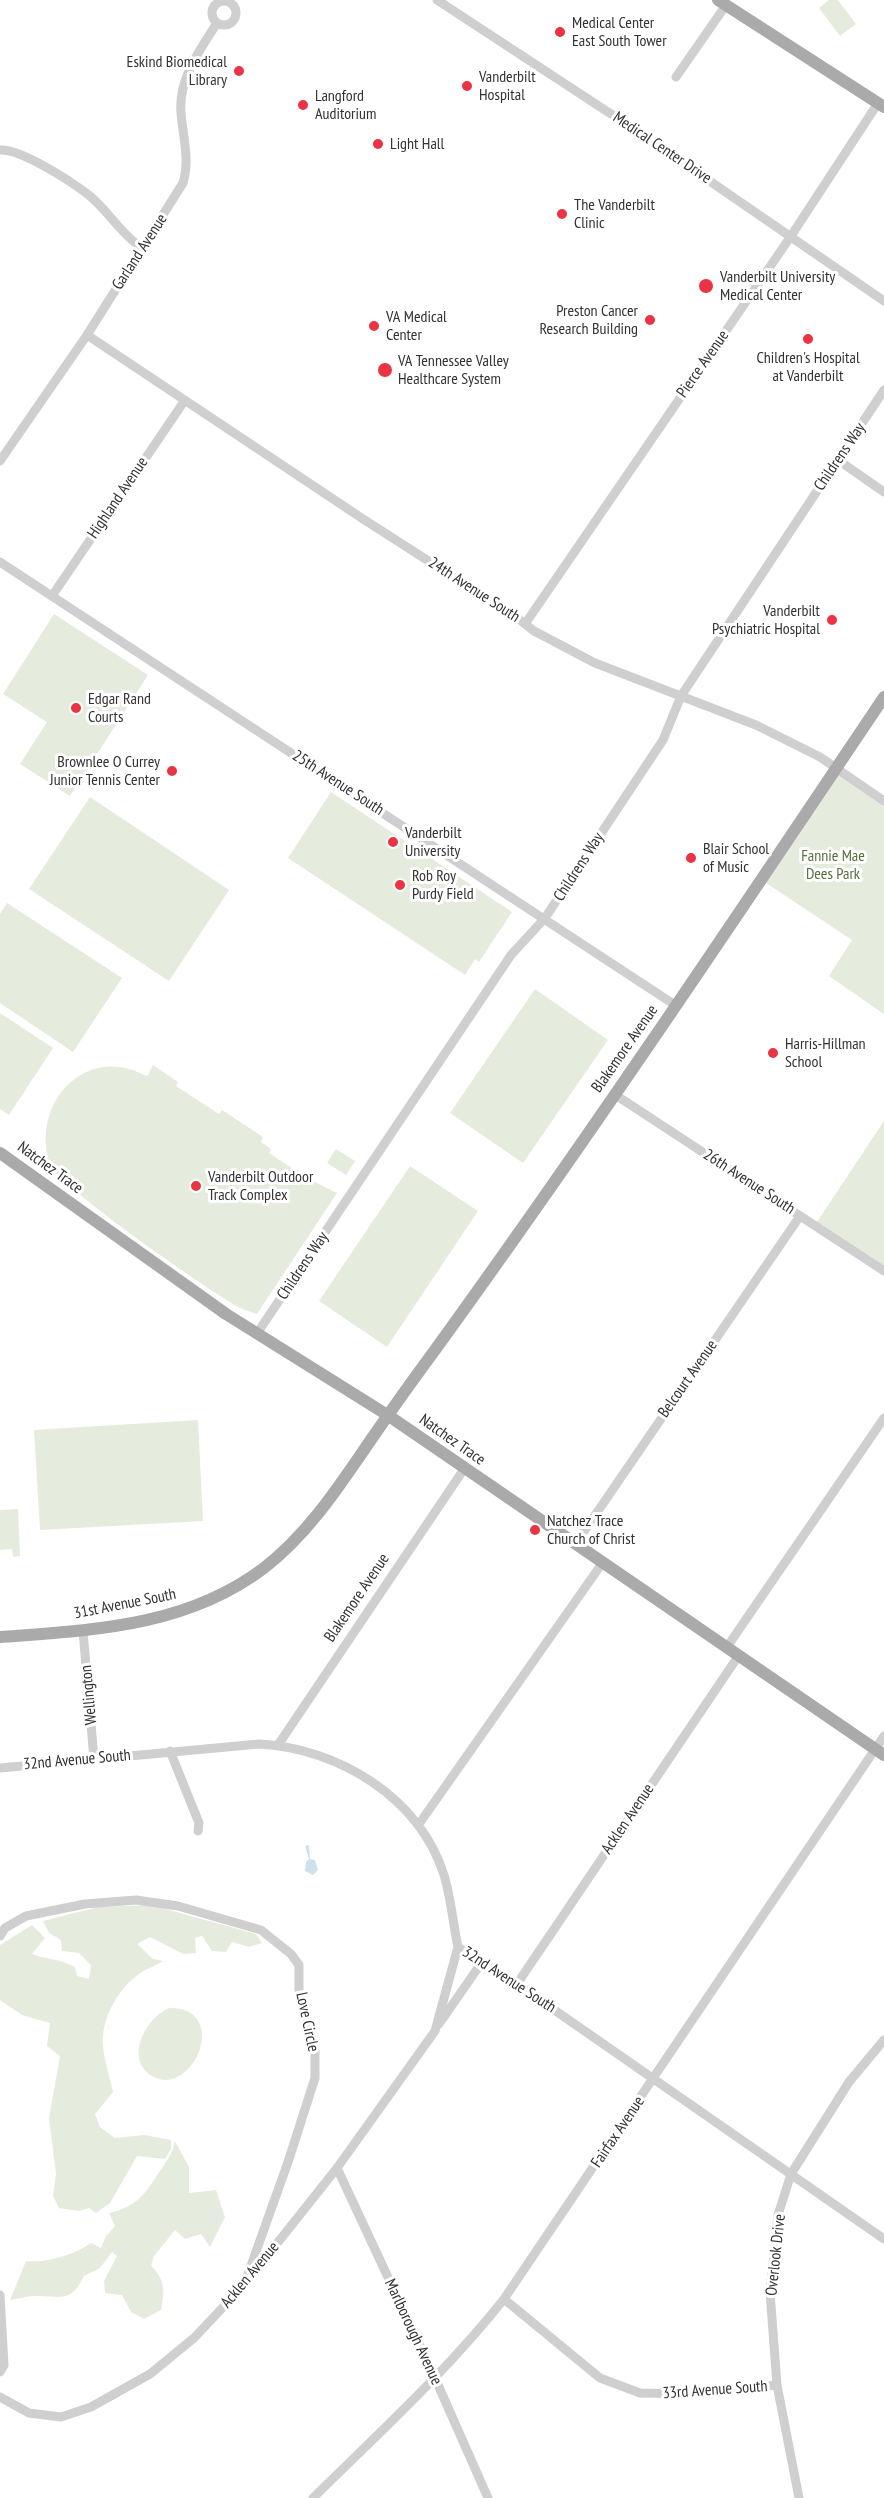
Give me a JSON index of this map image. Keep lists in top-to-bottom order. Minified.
{"streets":{"main road":["Blakemore Avenue","Natchez Trace","31st Avenue South"],"street":["Medical Center Drive","Garland Avenue","Pierce Avenue","Childrens Way","Highland Avenue","24th Avenue South","25th Avenue South","26th Avenue South","Belcourt Avenue","Wellington","32nd Avenue South","Acklen Avenue","Love Circle","Fairfax Avenue","Overlook Drive","Marlborough Avenue","33rd Avenue South"]},"crossings":[["Medical Center Drive","Pierce Avenue"],["Garland Avenue","24th Avenue South"],["Pierce Avenue","24th Avenue South"],["Childrens Way","24th Avenue South"],["Childrens Way","25th Avenue South"],["Childrens Way","Natchez Trace"],["Highland Avenue","24th Avenue South"],["Highland Avenue","25th Avenue South"],["24th Avenue South","Blakemore Avenue"],["25th Avenue South","Blakemore Avenue"],["Blakemore Avenue","Natchez Trace"],["Blakemore Avenue","26th Avenue South"],["Blakemore Avenue","31st Avenue South"],["Blakemore Avenue","32nd Avenue South"],["Natchez Trace","Belcourt Avenue"],["Natchez Trace","31st Avenue South"],["Natchez Trace","Acklen Avenue"],["Natchez Trace","Fairfax Avenue"],["26th Avenue South","Belcourt Avenue"],["31st Avenue South","Wellington"],["Wellington","32nd Avenue South"],["32nd Avenue South","Acklen Avenue"],["32nd Avenue South","Fairfax Avenue"],["32nd Avenue South","Overlook Drive"],["Acklen Avenue","Love Circle"],["Acklen Avenue","Marlborough Avenue"],["Fairfax Avenue","Marlborough Avenue"],["Fairfax Avenue","33rd Avenue South"],["Overlook Drive","33rd Avenue South"]],"parks":["Fannie Mae Dees Park"],"places":["Medical Center East South Tower","Eskind Biomedical Library","Vanderbilt Hospital","Langford Auditorium","Light Hall","The Vanderbilt Clinic","Vanderbilt University Medical Center","Preston Cancer Research Building","VA Medical Center","Children's Hospital at Vanderbilt","VA Tennessee Valley Healthcare System","Vanderbilt Psychiatric Hospital","Edgar Rand Courts","Brownlee O Currey Junior Tennis Center","Vanderbilt University","Blair School of Music","Rob Roy Purdy Field","Harris-Hillman School","Vanderbilt Outdoor Track Complex","Natchez Trace Church of Christ"]}
